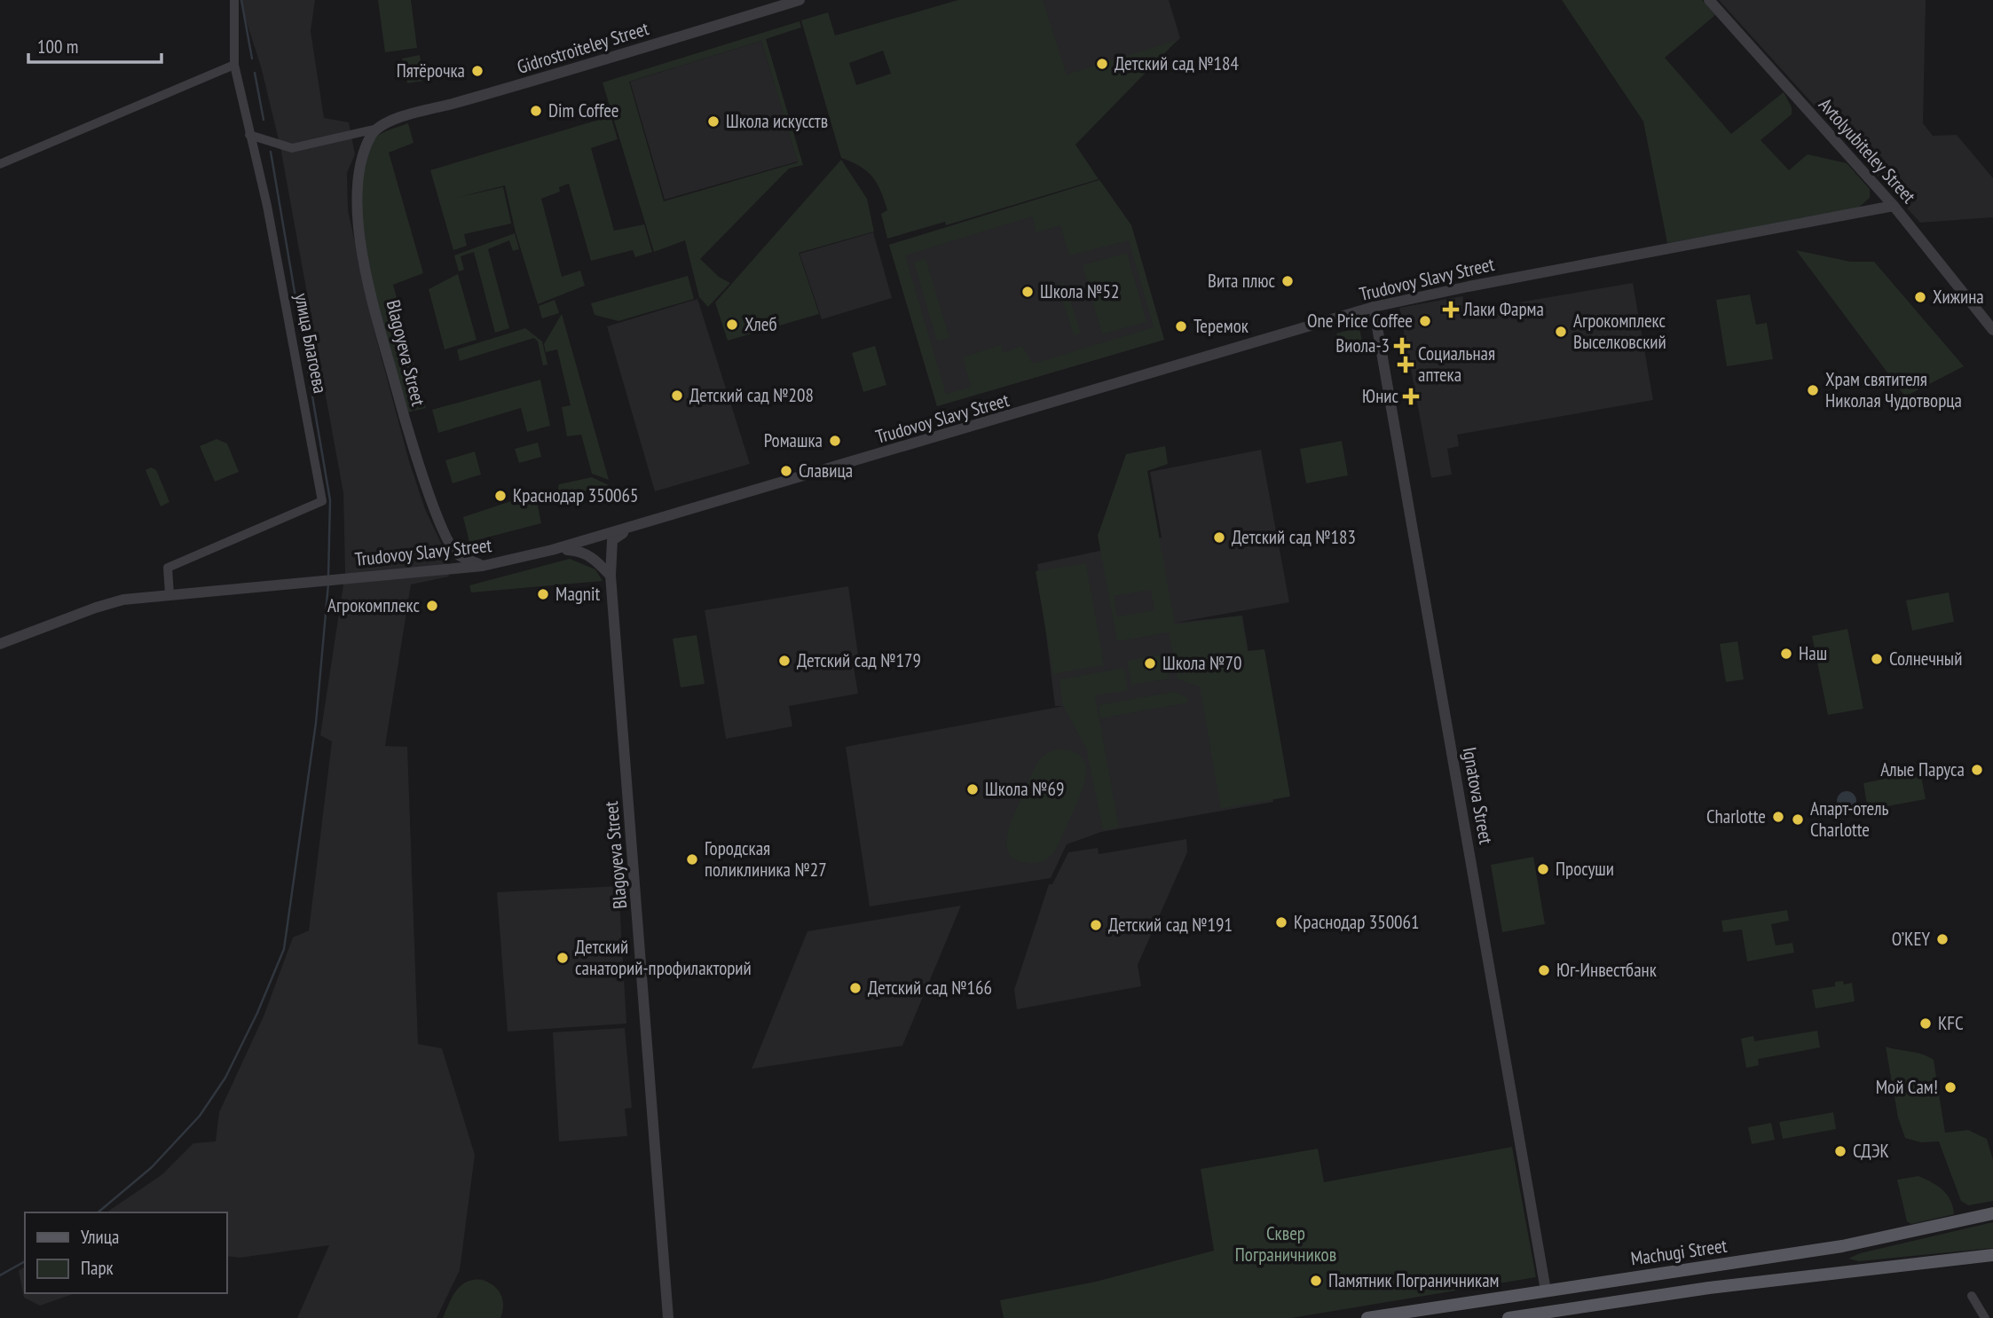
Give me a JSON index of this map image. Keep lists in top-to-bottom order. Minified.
{"streets":{"main road":["Machugi Street"],"street":["Gidrostroiteley Street","Avtolyubiteley Street","Trudovoy Slavy Street","улица Благоева","Blagoyeva Street","Ignatova Street"]},"crossings":[["Gidrostroiteley Street","Blagoyeva Street"],["Avtolyubiteley Street","Trudovoy Slavy Street"],["Trudovoy Slavy Street","улица Благоева"],["Trudovoy Slavy Street","Blagoyeva Street"],["Trudovoy Slavy Street","Ignatova Street"],["Ignatova Street","Machugi Street"]],"parks":["Сквер Пограничников"],"places":{"other":["Детский сад №184","Пятёрочка","Dim Coffee","Школа искусств","Вита плюс","Школа №52","Хижина","One Price Coffee","Хлеб","Теремок","Агрокомплекс Выселковский","Храм святителя Николая Чудотворца","Детский сад №208","Ромашка","Славица","Краснодар 350065","Детский сад №183","Magnit","Агрокомплекс","Наш","Солнечный","Детский сад №179","Школа №70","Алые Паруса","Школа №69","Charlotte","Апарт-отель Charlotte","Городская поликлиника №27","Просуши","Краснодар 350061","Детский сад №191","O’KEY","Детский санаторий-профилакторий","Юг-Инвестбанк","Детский сад №166","KFC","Мой Сам!","СДЭК","Памятник Пограничникам"],"health":["Лаки Фарма","Виола-3","Социальная аптека","Юнис"]},"legend":["Улица","Парк"],"scale_bar":"100 m"}
